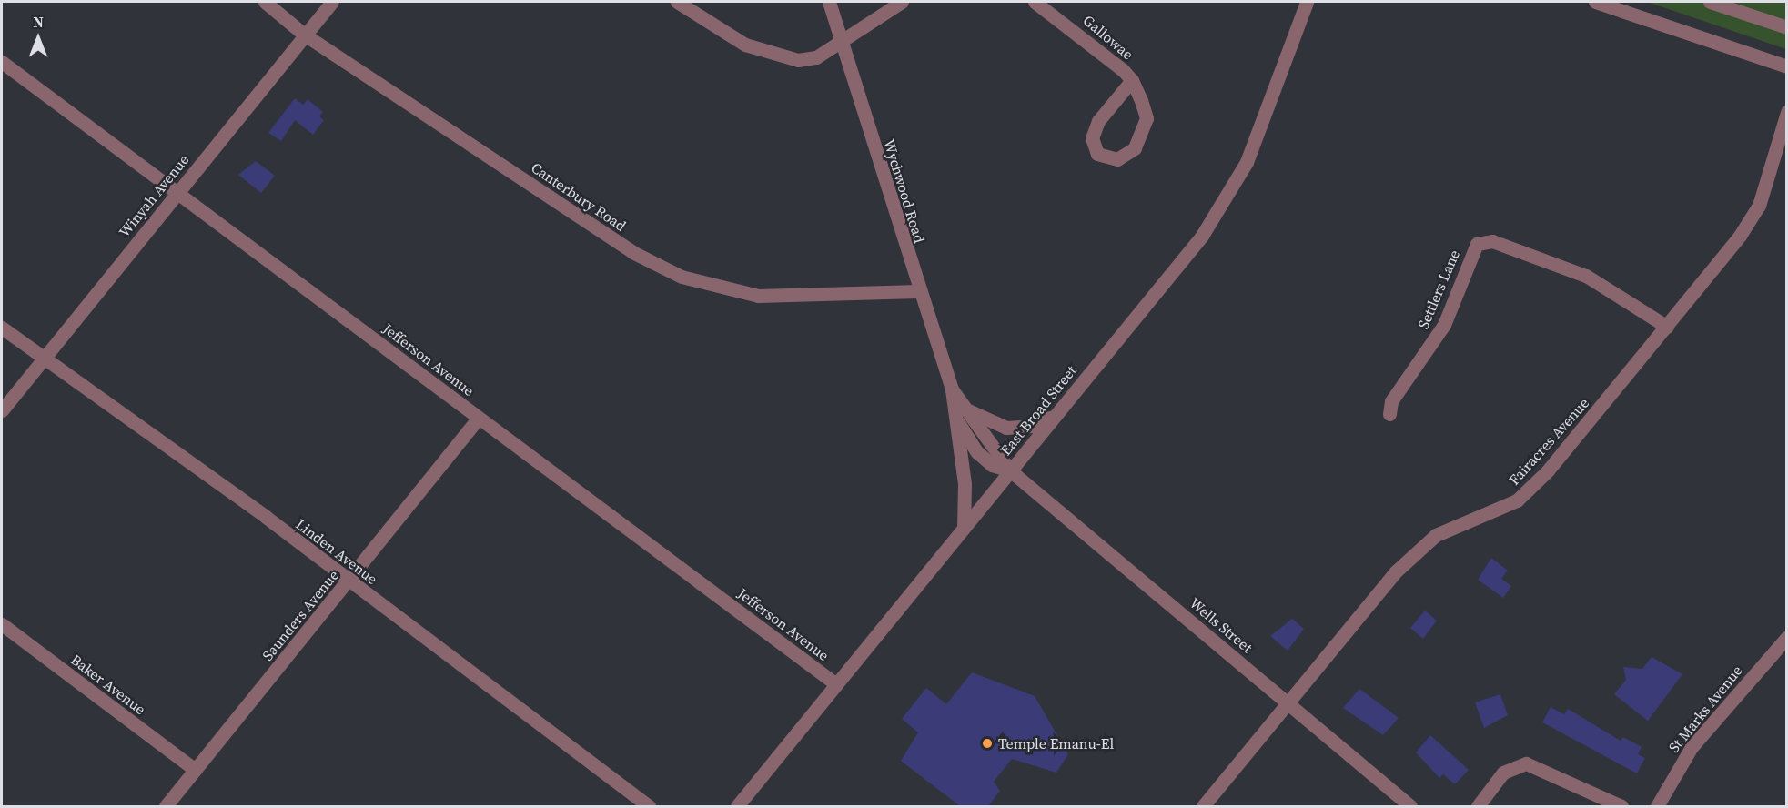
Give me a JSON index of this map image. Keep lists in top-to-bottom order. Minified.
{"streets":{"street":["Gallowae","Wychwood Road","Winyah Avenue","Canterbury Road","Settlers Lane","Jefferson Avenue","East Broad Street","Fairacres Avenue","Linden Avenue","Saunders Avenue","Wells Street","Baker Avenue","St Marks Avenue"]},"crossings":[["Wychwood Road","Canterbury Road"],["Wychwood Road","East Broad Street"],["Wychwood Road","Wells Street"],["Winyah Avenue","Canterbury Road"],["Winyah Avenue","Jefferson Avenue"],["Winyah Avenue","Linden Avenue"],["Settlers Lane","Fairacres Avenue"],["Jefferson Avenue","East Broad Street"],["Jefferson Avenue","Saunders Avenue"],["East Broad Street","Wells Street"],["Fairacres Avenue","Wells Street"],["Linden Avenue","Saunders Avenue"],["Saunders Avenue","Baker Avenue"]],"places":["Temple Emanu-El"],"north":"top"}
